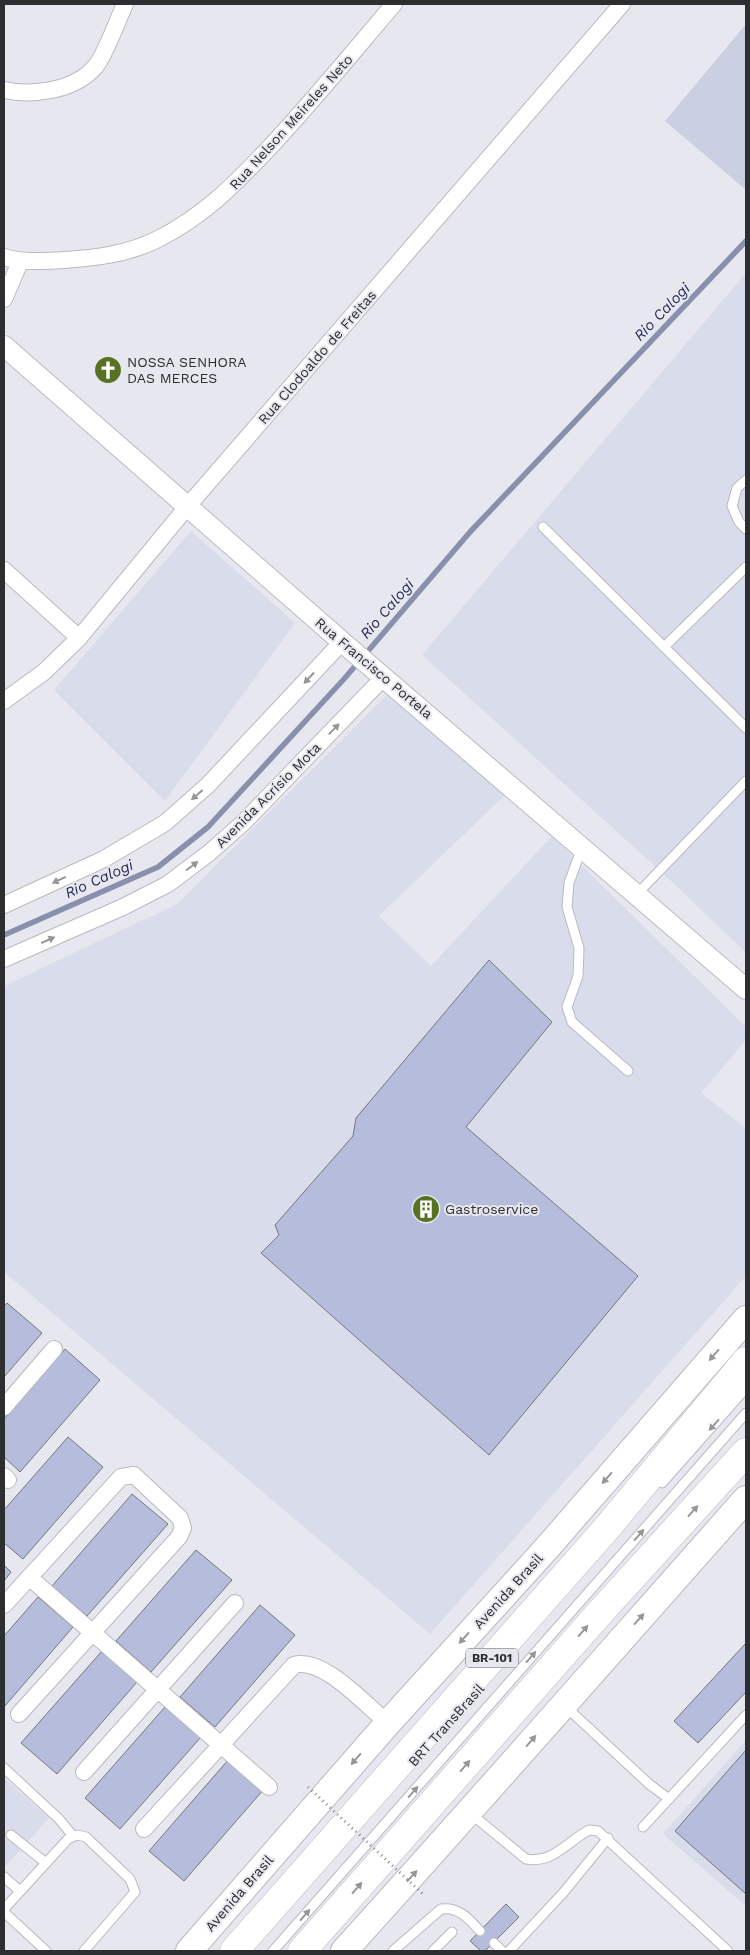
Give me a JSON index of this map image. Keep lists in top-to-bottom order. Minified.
{"streets":{"highway":["BR-101"],"main road":["Avenida Brasil"],"street":["Rua Nelson Meireles Neto","Rua Clodoaldo de Freitas","Rua Francisco Portela","Avenida Acrísio Mota"],"lane":["BRT TransBrasil"]},"crossings":[["Rua Clodoaldo de Freitas","Rua Francisco Portela"],["Rua Francisco Portela","Avenida Acrísio Mota"]],"water":["Rio Calogi"],"places":{"church":["NOSSA SENHORA DAS MERCES"],"building":["Gastroservice"]}}
